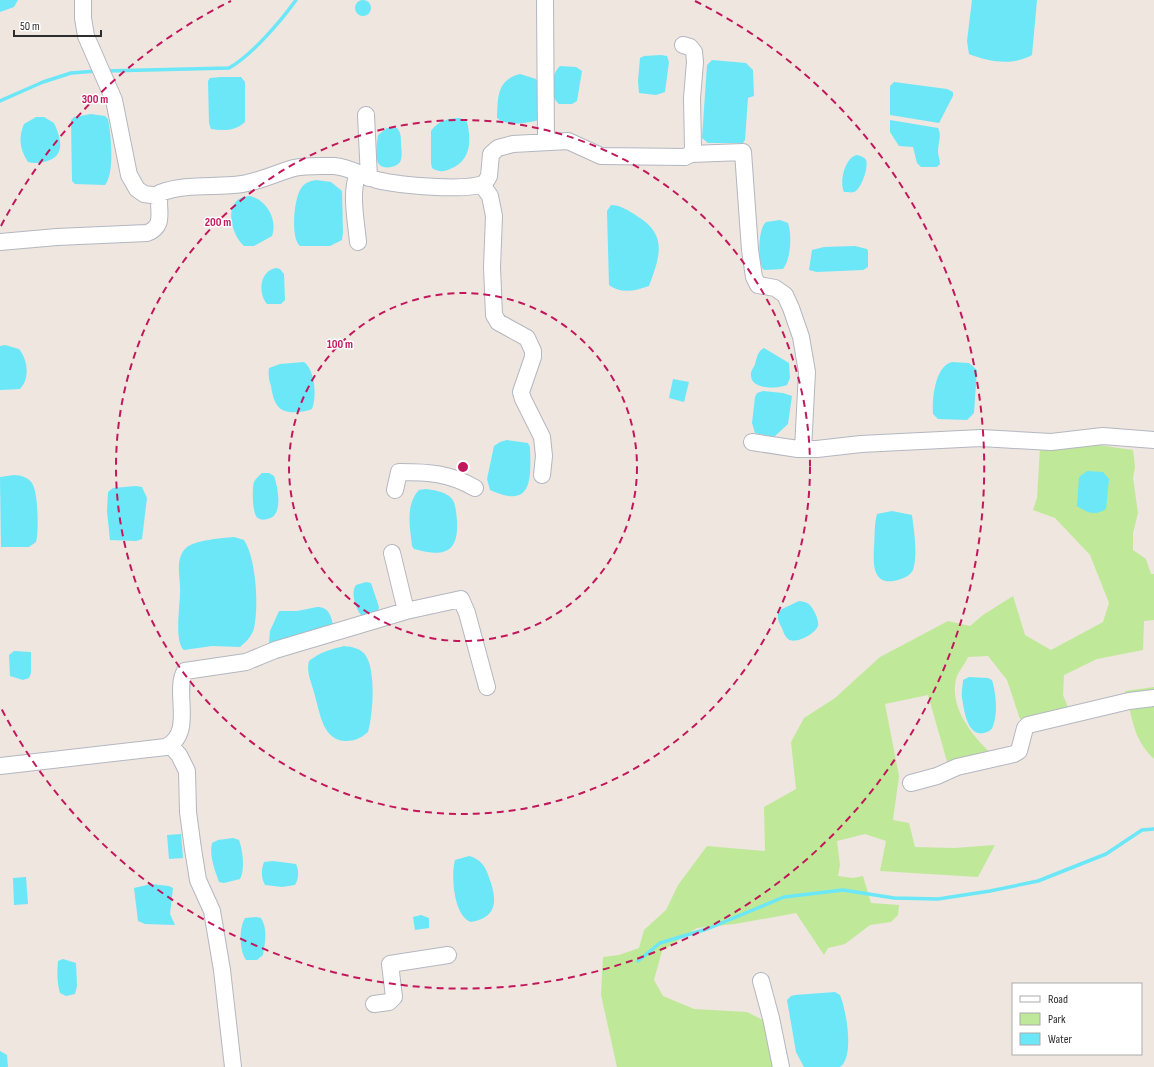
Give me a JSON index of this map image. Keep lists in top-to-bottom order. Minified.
{"legend":["Road","Park","Water"],"scale_bar":"50 m","rings":["300 m","200 m","100 m"]}
